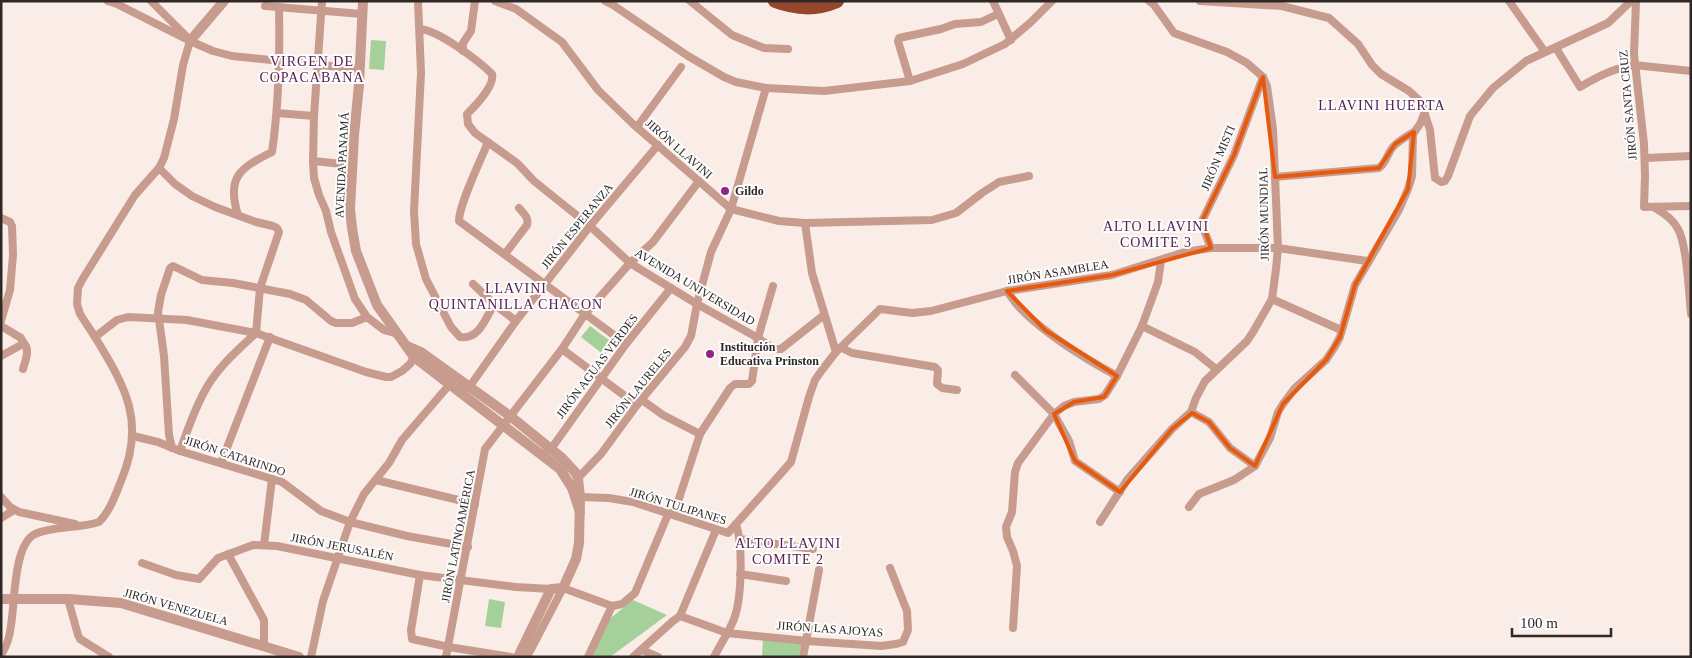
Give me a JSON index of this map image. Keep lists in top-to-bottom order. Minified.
{"streets":{"street":["JIRÓN SANTA CRUZ","JIRÓN LLAVINI","JIRÓN MISTI","AVENIDA PANAMÁ","JIRÓN MUNDIAL","JIRÓN ESPERANZA","JIRÓN ASAMBLEA","AVENIDA UNIVERSIDAD","JIRÓN AGUAS VERDES","JIRÓN LAURELES","JIRÓN CATARINDO","JIRÓN TULIPANES","JIRÓN LATINOAMÉRICA","JIRÓN JERUSALÉN","JIRÓN VENEZUELA","JIRÓN LAS AJOYAS"]},"crossings":[["JIRÓN LLAVINI","JIRÓN ESPERANZA"],["JIRÓN LLAVINI","JIRÓN LAURELES"],["JIRÓN LLAVINI","JIRÓN LATINOAMÉRICA"],["JIRÓN MISTI","JIRÓN MUNDIAL"],["JIRÓN MISTI","JIRÓN ASAMBLEA"],["AVENIDA PANAMÁ","JIRÓN ESPERANZA"],["AVENIDA PANAMÁ","JIRÓN AGUAS VERDES"],["AVENIDA PANAMÁ","JIRÓN LAURELES"],["AVENIDA PANAMÁ","JIRÓN TULIPANES"],["AVENIDA PANAMÁ","JIRÓN LATINOAMÉRICA"],["JIRÓN MUNDIAL","JIRÓN ASAMBLEA"],["JIRÓN ESPERANZA","AVENIDA UNIVERSIDAD"],["AVENIDA UNIVERSIDAD","JIRÓN AGUAS VERDES"],["AVENIDA UNIVERSIDAD","JIRÓN LAURELES"],["AVENIDA UNIVERSIDAD","JIRÓN LATINOAMÉRICA"],["JIRÓN CATARINDO","JIRÓN LATINOAMÉRICA"],["JIRÓN LATINOAMÉRICA","JIRÓN JERUSALÉN"]],"districts":["VIRGEN DE COPACABANA","LLAVINI HUERTA","ALTO LLAVINI COMITE 3","LLAVINI QUINTANILLA CHACON","ALTO LLAVINI COMITE 2"],"places":["Gildo","Institución Educativa Prinston"],"scale_bar":"100 m"}
